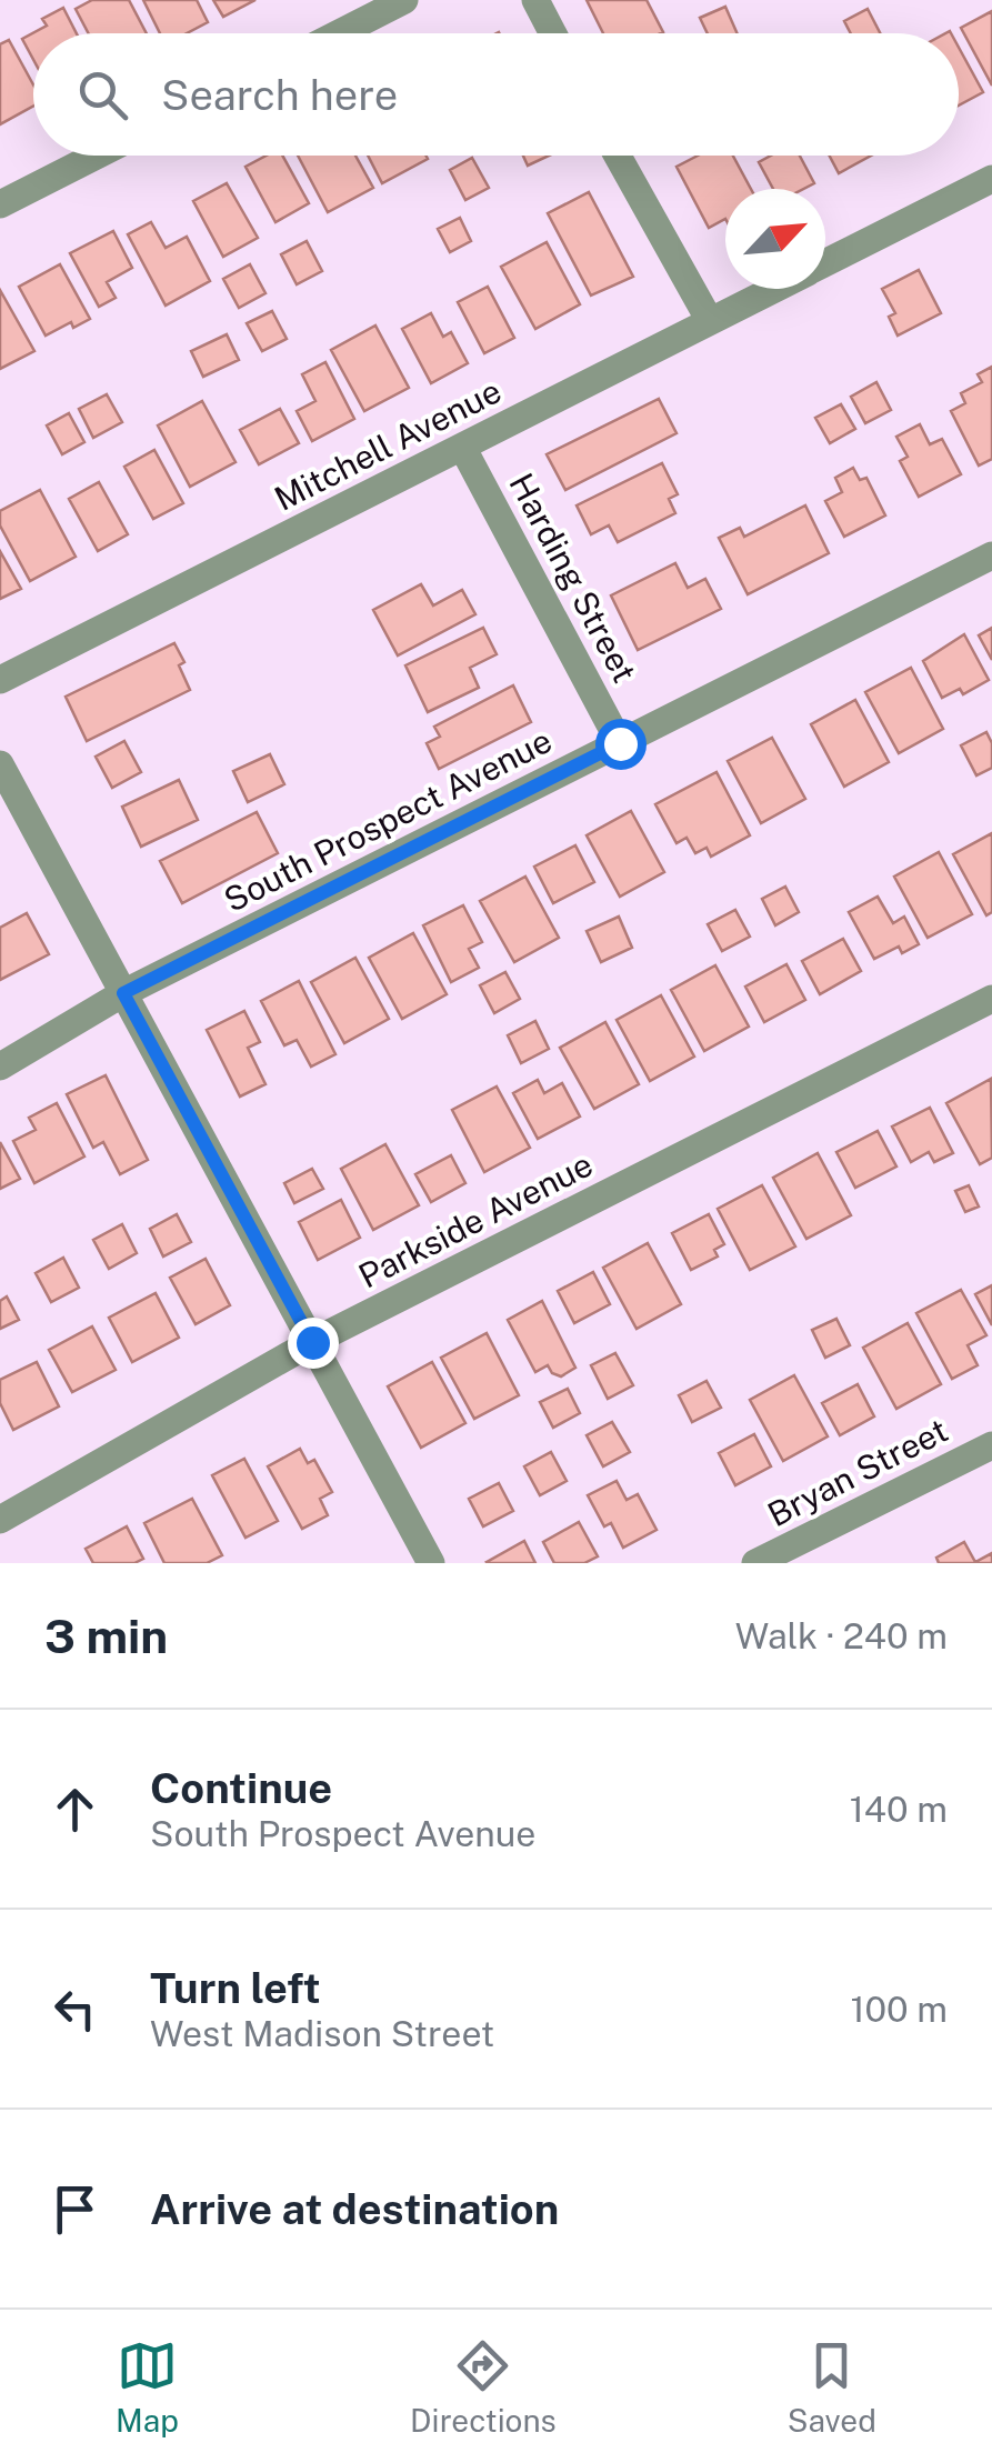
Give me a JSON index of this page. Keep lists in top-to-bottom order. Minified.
{"streets":{"street":["Mitchell Avenue","Harding Street","South Prospect Avenue","Parkside Avenue","Bryan Street"]},"crossings":[["Mitchell Avenue","Harding Street"],["Harding Street","South Prospect Avenue"]],"north":"top right","page":{"search":"Search here","heading":["3 min","Walk · 240 m"],"list":[["Continue","South Prospect Avenue","140 m"],["Turn left","West Madison Street","100 m"],"Arrive at destination"],"nav":["Map","Directions","Saved"]}}
